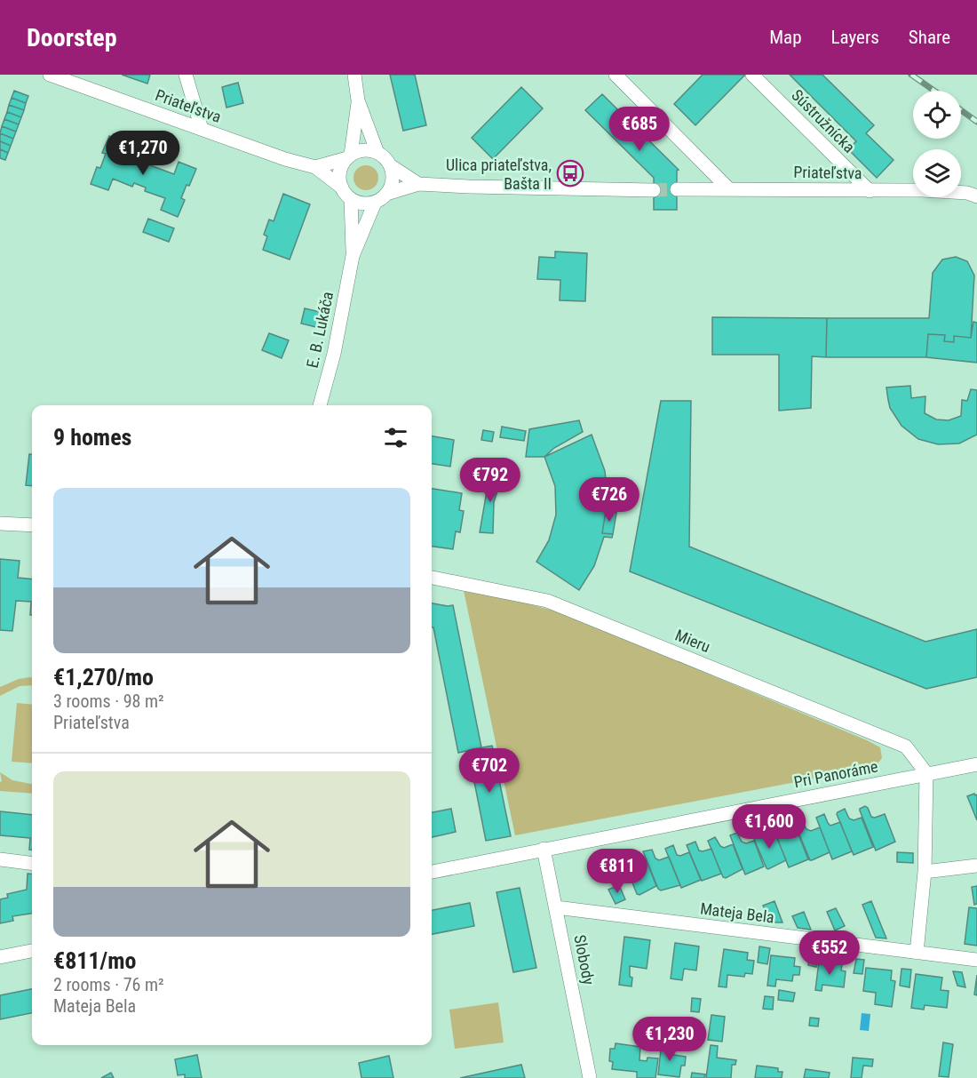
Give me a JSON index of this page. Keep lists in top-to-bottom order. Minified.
{"streets":{"street":["Priateľstva","Sústružnícka","E. B. Lukáča","Mieru","Pri Panoráme","Mateja Bela","Slobody"]},"crossings":[["Priateľstva","Sústružnícka"],["Priateľstva","E. B. Lukáča"],["Mieru","Pri Panoráme"],["Pri Panoráme","Slobody"],["Mateja Bela","Slobody"]],"places":{"bus stop":["Ulica priateľstva, Bašta II"]},"page":{"header":"Doorstep","nav":["Map","Layers","Share"],"price":["€685","€1,270","€792","€726","€702","€1,600","€811","€552","€1,230"],"heading":"9 homes","list":[{"name":"€1,270/mo","note":"3 rooms · 98 m² · Priateľstva"},{"name":"€811/mo","note":"2 rooms · 76 m² · Mateja Bela"}]}}
